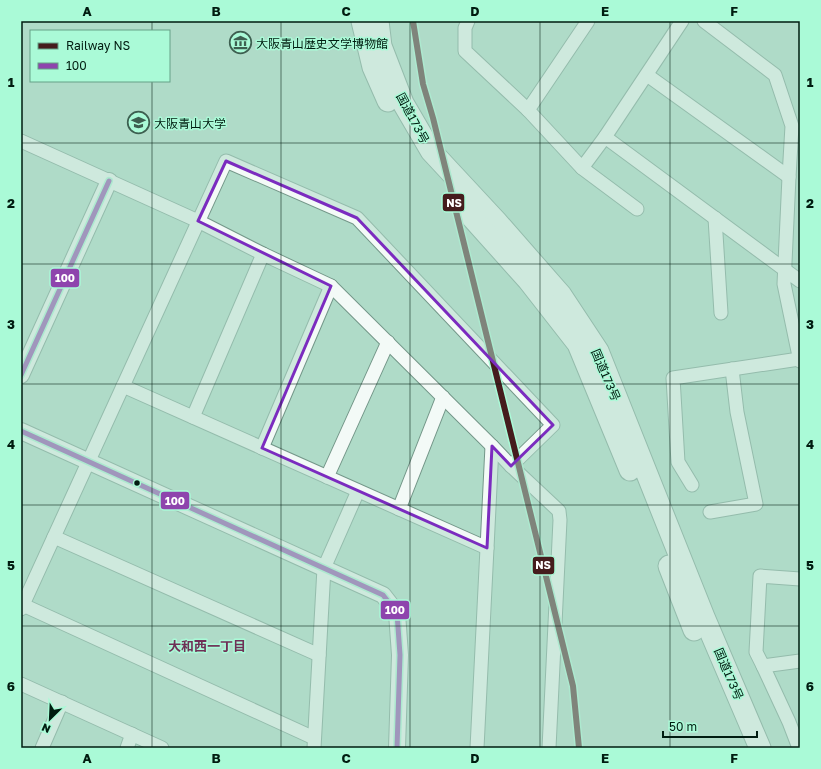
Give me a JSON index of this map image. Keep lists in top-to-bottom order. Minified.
{"streets":{"highway":["国道173号"]},"districts":["大和西一丁目"],"places":{"museum":["大阪青山歴史文学博物館"],"school or university":["大阪青山大学"]},"lines":["rail line NS","transit line 100"],"legend":["Railway NS","100"],"scale_bar":"50 m","north":"bottom left","grid":{"columns":["A","B","C","D","E","F"],"rows":["1","2","3","4","5","6"]}}
